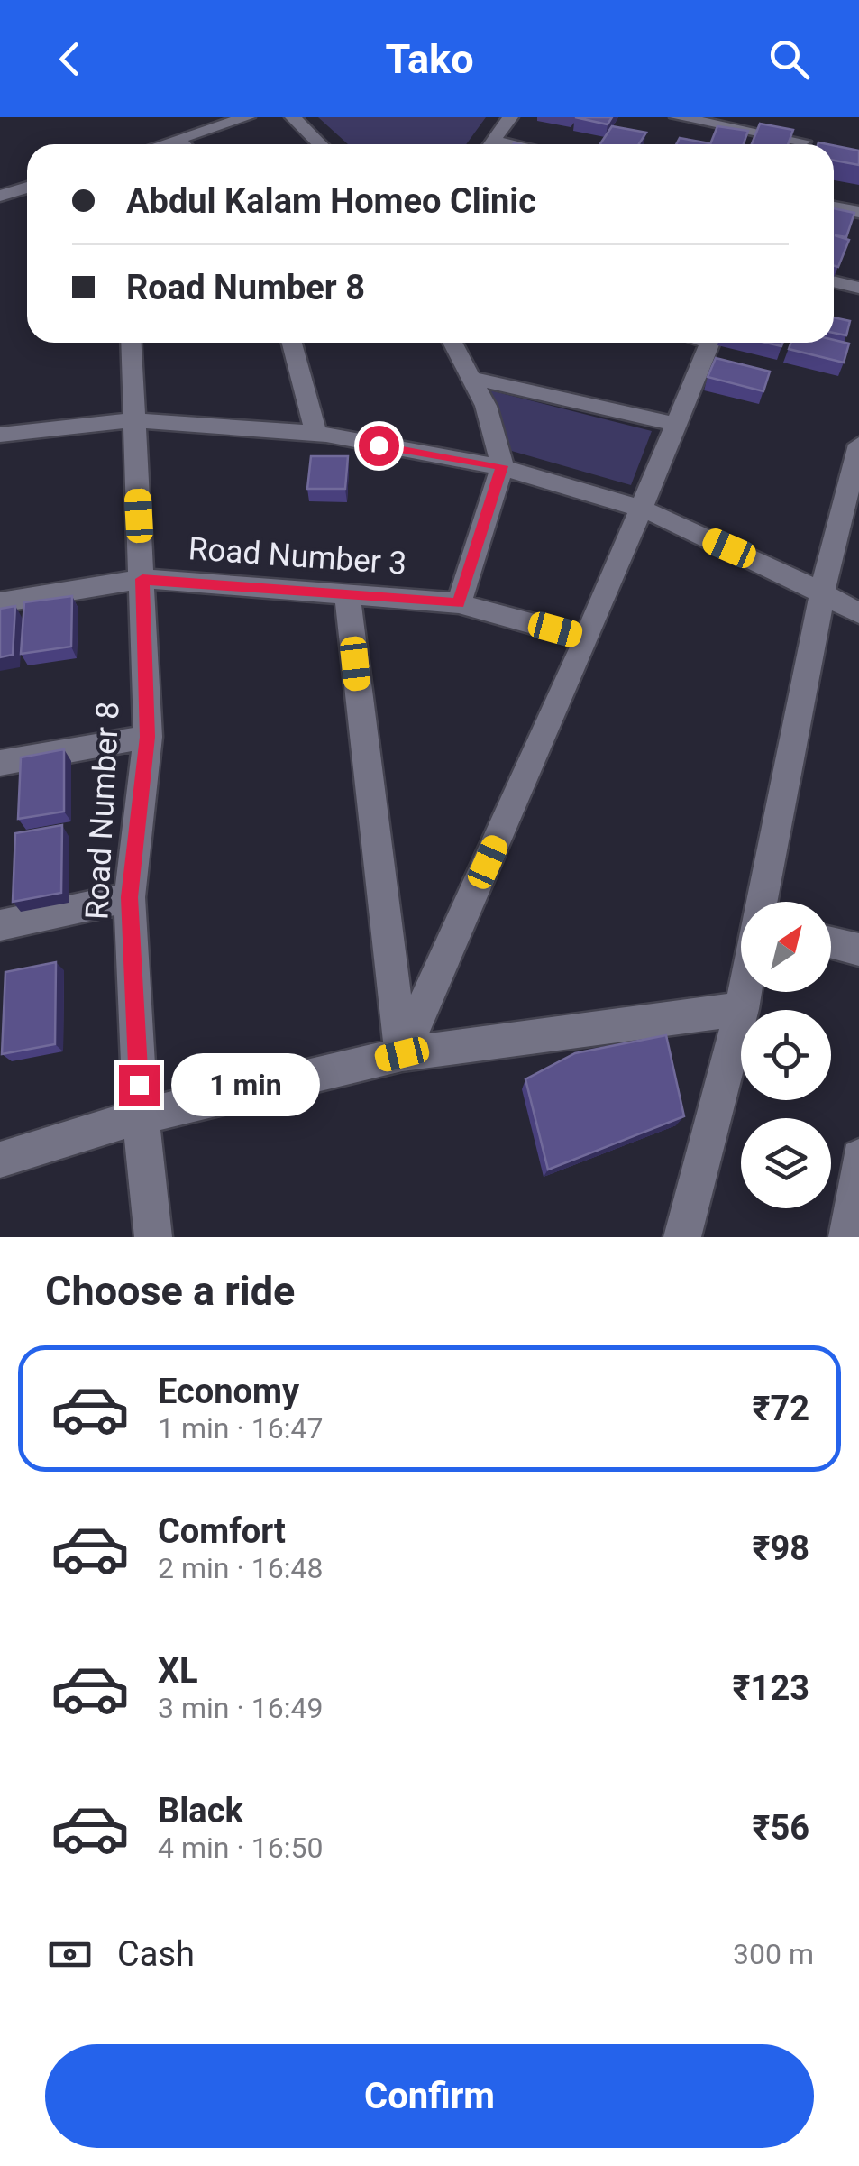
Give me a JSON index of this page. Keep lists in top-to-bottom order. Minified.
{"streets":{"street":["Road Number 3","Road Number 8"]},"crossings":[["Road Number 3","Road Number 8"]],"north":"top right","page":{"header":"Tako","banner":["Abdul Kalam Homeo Clinic","Road Number 8"],"bubble":"1 min","heading":"Choose a ride","list":[{"name":"Economy","note":"1 min · 16:47","value":"₹72"},{"name":"Comfort","note":"2 min · 16:48","value":"₹98"},{"name":"XL","note":"3 min · 16:49","value":"₹123"},{"name":"Black","note":"4 min · 16:50","value":"₹56"}],"pay":["Cash","300 m"],"buttons":"Confirm"}}
